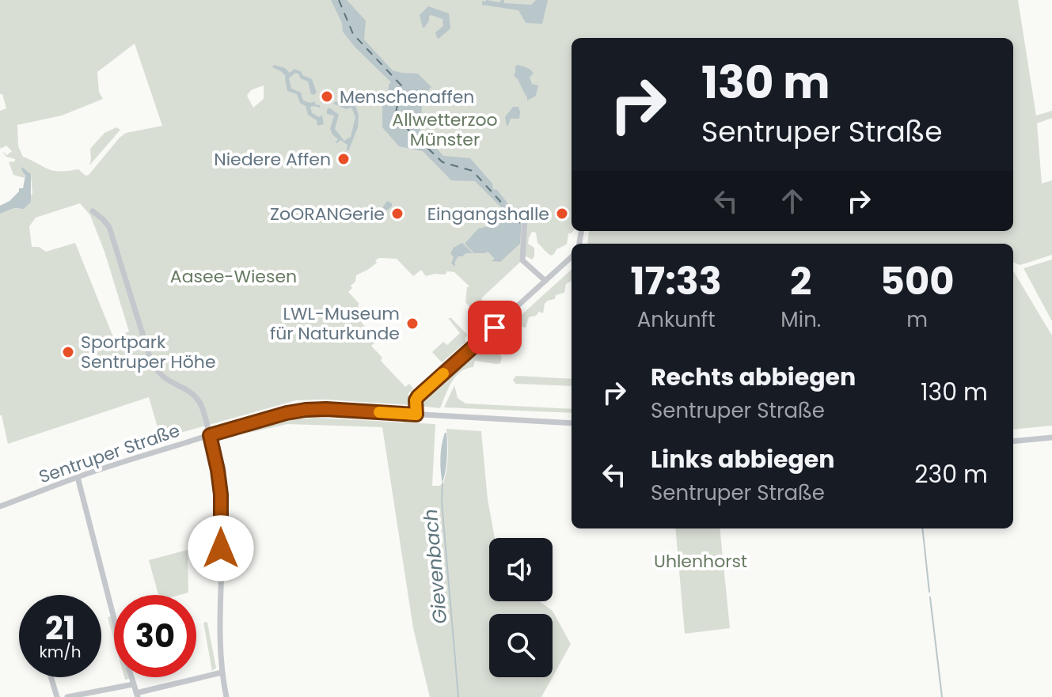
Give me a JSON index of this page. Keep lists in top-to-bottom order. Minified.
{"streets":{"street":["Sentruper Straße"]},"water":["Gievenbach"],"parks":["Allwetterzoo Münster","Aasee-Wiesen","Uhlenhorst"],"places":["Menschenaffen","Niedere Affen","ZoORANGerie","Eingangshalle","LWL-Museum für Naturkunde","Sportpark Sentruper Höhe"],"page":{"turn":["130 m","Sentruper Straße"],"eta":["17:33","Ankunft","2","Min.","500","m"],"list":[{"name":"Rechts abbiegen","note":"Sentruper Straße","value":"130 m"},{"name":"Links abbiegen","note":"Sentruper Straße","value":"230 m"}],"speed":"21 km/h","limit":"30"}}
